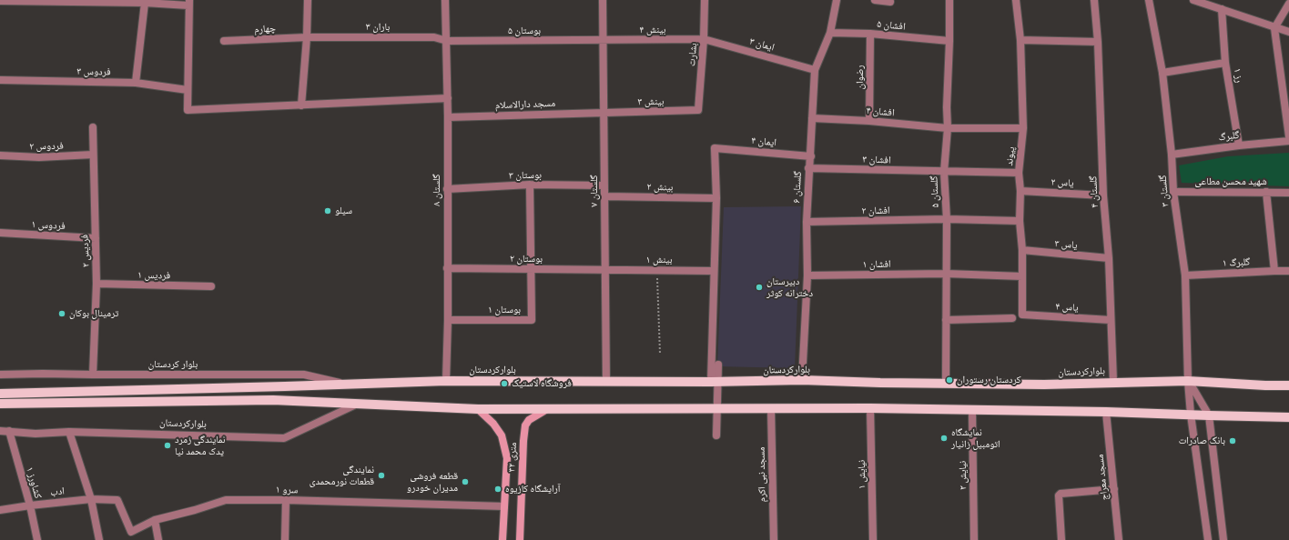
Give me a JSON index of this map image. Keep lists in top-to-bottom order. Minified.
{"streets":{"main road":["بلوارکردستان","۳۲ متری"],"street":["افشان ۵","باران ۳","چهارم","بینش ۴","بوستان ۵","ایمان ۳","بشارت","فردوس ۳","رز ۱","رضوان","بینش ۳","مسجد دارالاسلام","افشان ۴","گلبرگ","ایمان ۴","فردوس ۲","پیوند","افشان ۳","بوستان ۳","شهید محسن مطاعی","یاس ۲","بینش ۲","گلستان ۶","گلستان ۸","گلستان ۷","گلستان ۳","گلستان ۵","گلستان ۴","افشان ۲","فردوس ۱","یاس ۳","فردیس ۲","بوستان ۲","بینش ۱","گلبرگ ۱","افشان ۱","فردیس ۱","یاس ۴","بوستان ۱","بلوار کردستان","مسجد نبی اکرم","نیایش ۱","نیایش ۲","مسجد معراج","کشاورز ۱","سرو ۱","ادب"]},"crossings":[["افشان ۵","رضوان"],["افشان ۵","گلستان ۶"],["افشان ۵","گلستان ۵"],["باران ۳","چهارم"],["باران ۳","بوستان ۵"],["باران ۳","گلستان ۸"],["بینش ۴","بوستان ۵"],["بینش ۴","ایمان ۳"],["بینش ۴","بشارت"],["بینش ۴","گلستان ۷"],["بوستان ۵","گلستان ۸"],["بوستان ۵","گلستان ۷"],["ایمان ۳","بشارت"],["ایمان ۳","گلستان ۶"],["بشارت","بینش ۳"],["رز ۱","گلبرگ"],["رضوان","افشان ۴"],["بینش ۳","مسجد دارالاسلام"],["بینش ۳","گلستان ۷"],["مسجد دارالاسلام","گلستان ۸"],["مسجد دارالاسلام","گلستان ۷"],["افشان ۴","پیوند"],["افشان ۴","گلستان ۶"],["افشان ۴","گلستان ۵"],["گلبرگ","گلستان ۳"],["ایمان ۴","بینش ۲"],["ایمان ۴","گلستان ۶"],["فردوس ۲","فردیس ۲"],["پیوند","افشان ۳"],["پیوند","یاس ۲"],["پیوند","افشان ۲"],["پیوند","یاس ۳"],["پیوند","افشان ۱"],["پیوند","یاس ۴"],["افشان ۳","گلستان ۶"],["افشان ۳","گلستان ۵"],["بوستان ۳","گلستان ۸"],["بوستان ۳","گلستان ۷"],["شهید محسن مطاعی","گلستان ۳"],["یاس ۲","گلستان ۴"],["بینش ۲","گلستان ۷"],["گلستان ۶","افشان ۲"],["گلستان ۶","افشان ۱"],["گلستان ۶","بلوارکردستان"],["گلستان ۸","بوستان ۲"],["گلستان ۸","بوستان ۱"],["گلستان ۸","بلوارکردستان"],["گلستان ۷","بوستان ۲"],["گلستان ۷","بینش ۱"],["گلستان ۷","بلوارکردستان"],["گلستان ۳","گلبرگ ۱"],["گلستان ۳","بلوارکردستان"],["گلستان ۵","افشان ۲"],["گلستان ۵","افشان ۱"],["گلستان ۵","بلوارکردستان"],["گلستان ۴","یاس ۳"],["گلستان ۴","یاس ۴"],["گلستان ۴","بلوارکردستان"],["فردوس ۱","فردیس ۲"],["فردیس ۲","فردیس ۱"],["فردیس ۲","بلوار کردستان"],["بوستان ۲","بینش ۱"],["بوستان ۲","بوستان ۱"],["بلوار کردستان","بلوارکردستان"],["بلوارکردستان","۳۲ متری"],["بلوارکردستان","مسجد نبی اکرم"],["بلوارکردستان","نیایش ۱"],["بلوارکردستان","نیایش ۲"],["بلوارکردستان","مسجد معراج"],["بلوارکردستان","کشاورز ۱"],["۳۲ متری","سرو ۱"],["کشاورز ۱","ادب"],["سرو ۱","ادب"]],"places":["سیلو","دبیرستان دخترانه کوثر","ترمینال بوکان","کردستان رستوران","فروشگاه لاستیک","نمایشگاه اتومبیل زانیار","بانک صادرات","نمایندگی زمرد یدک محمد نیا","نمایندگی قطعات نورمحمدی","قطعه فروشی مدیران خودرو","آرایشگاه کازیوه"]}
